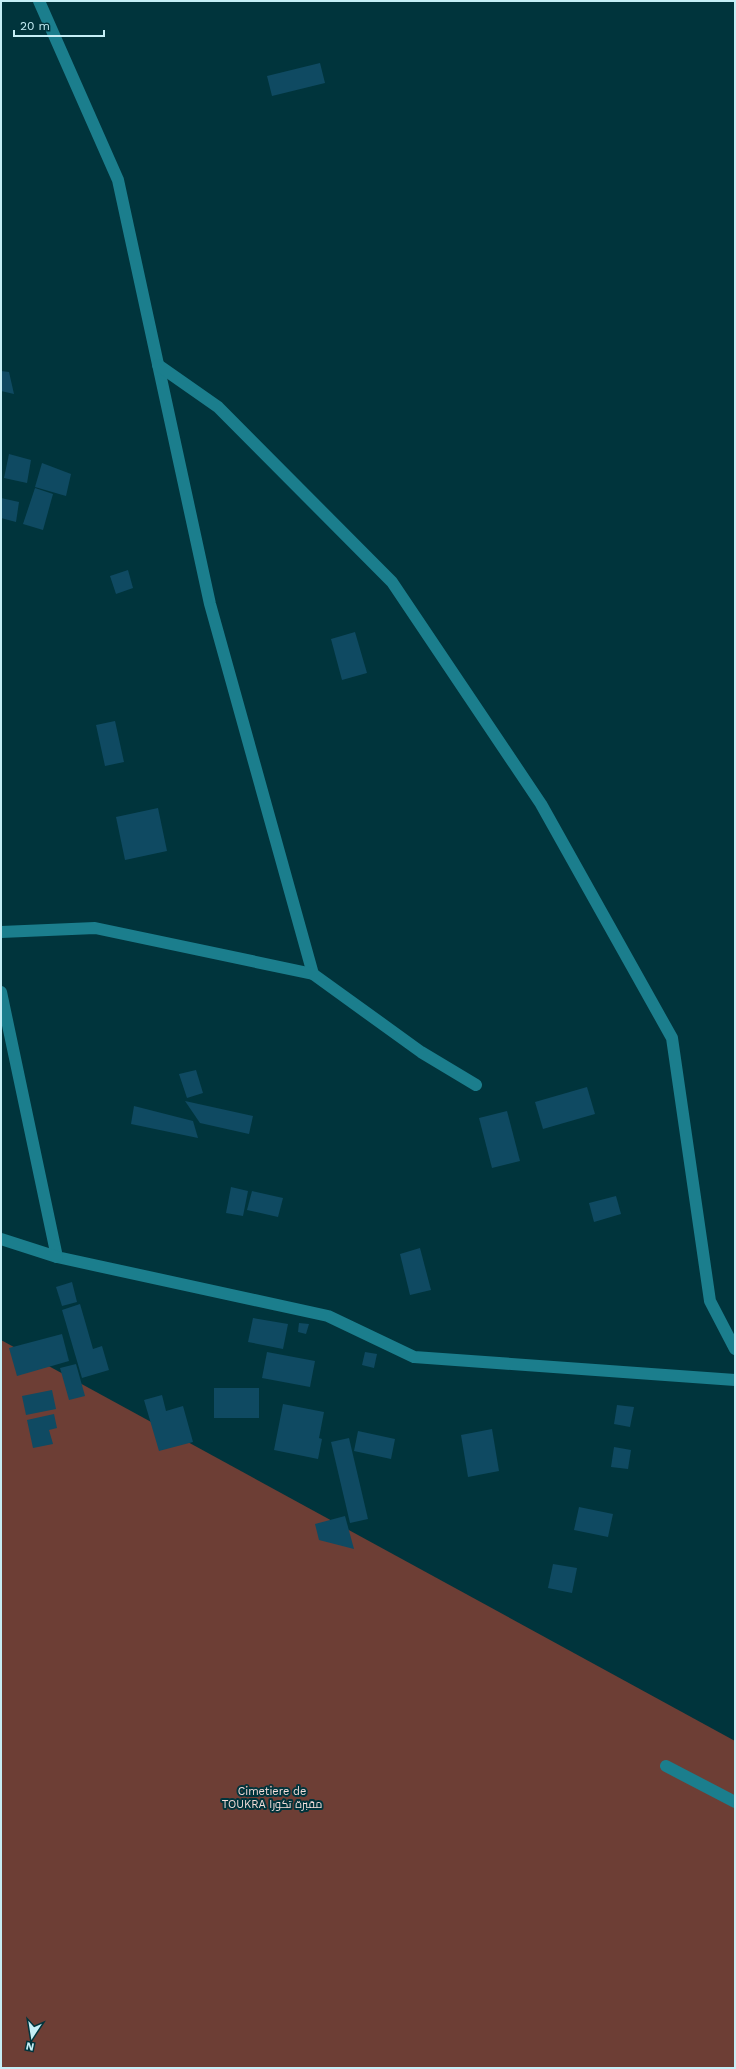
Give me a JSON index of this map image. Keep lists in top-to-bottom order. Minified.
{"parks":["Cimetiere de TOUKRA مقبرة تكورا"],"scale_bar":"20 m","north":"bottom"}
